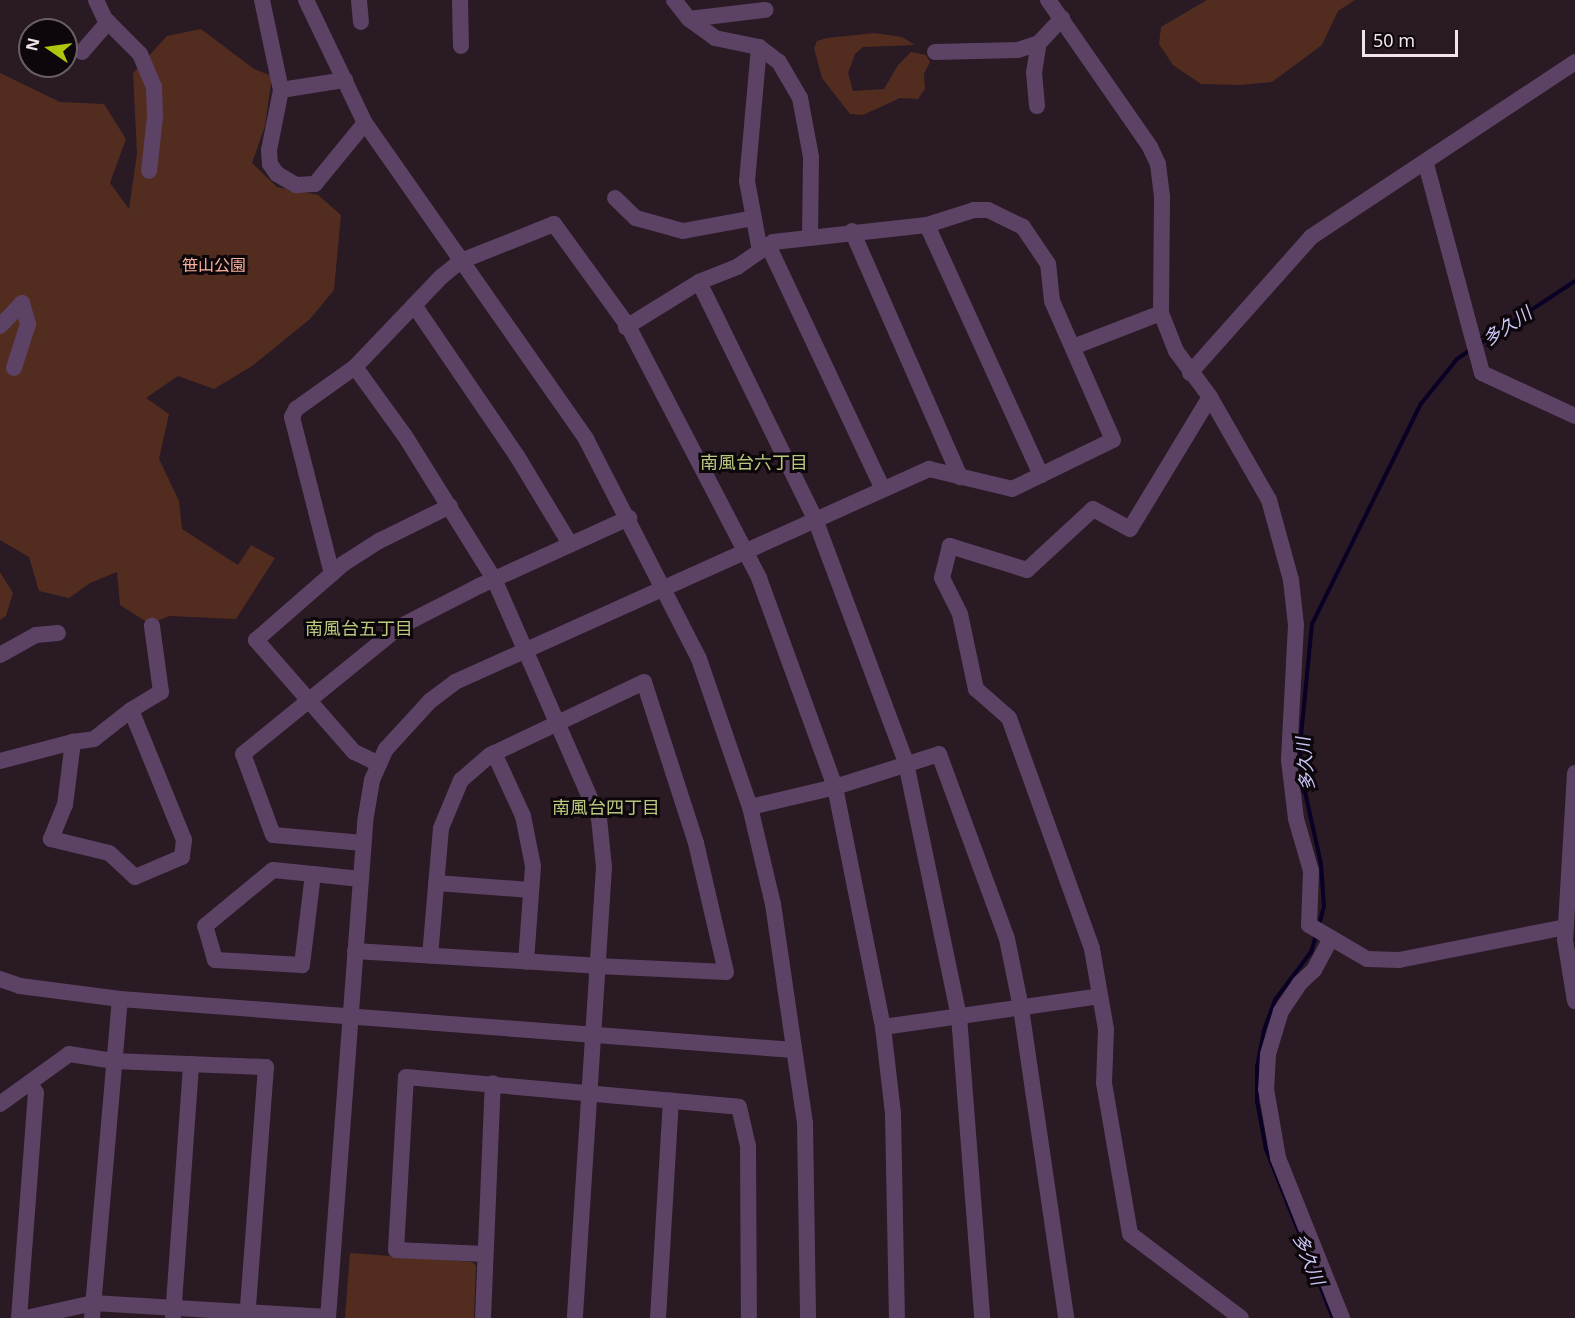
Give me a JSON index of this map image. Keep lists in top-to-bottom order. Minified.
{"districts":["南風台六丁目","南風台五丁目","南風台四丁目"],"water":["多久川"],"parks":["笹山公園"],"scale_bar":"50 m","north":"left"}
